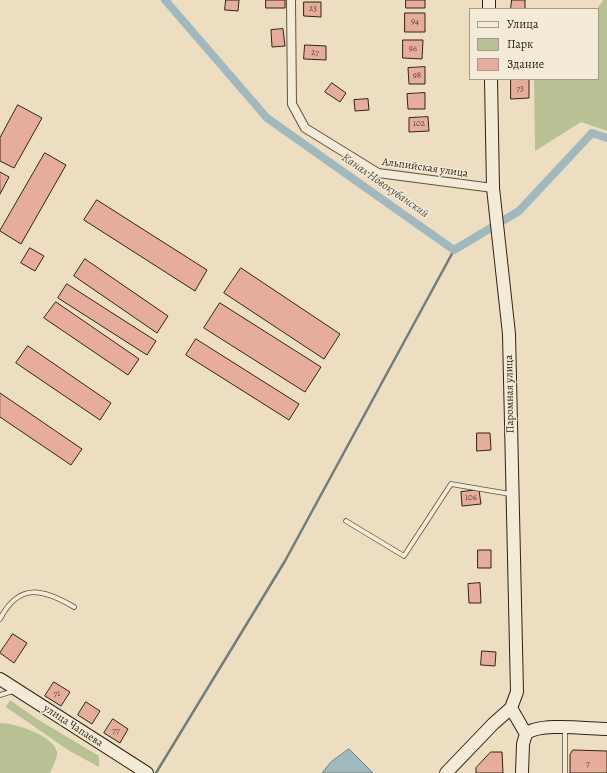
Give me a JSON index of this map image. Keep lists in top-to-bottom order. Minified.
{"streets":{"main road":["Паромная улица","улица Чапаева"],"street":["Альпийская улица"]},"crossings":[["Альпийская улица","Паромная улица"]],"water":["Канал Новокубанский"],"house_numbers":["23","94","96","27","98","73","102","106","71","77","7"],"legend":["Улица","Парк","Здание"]}
